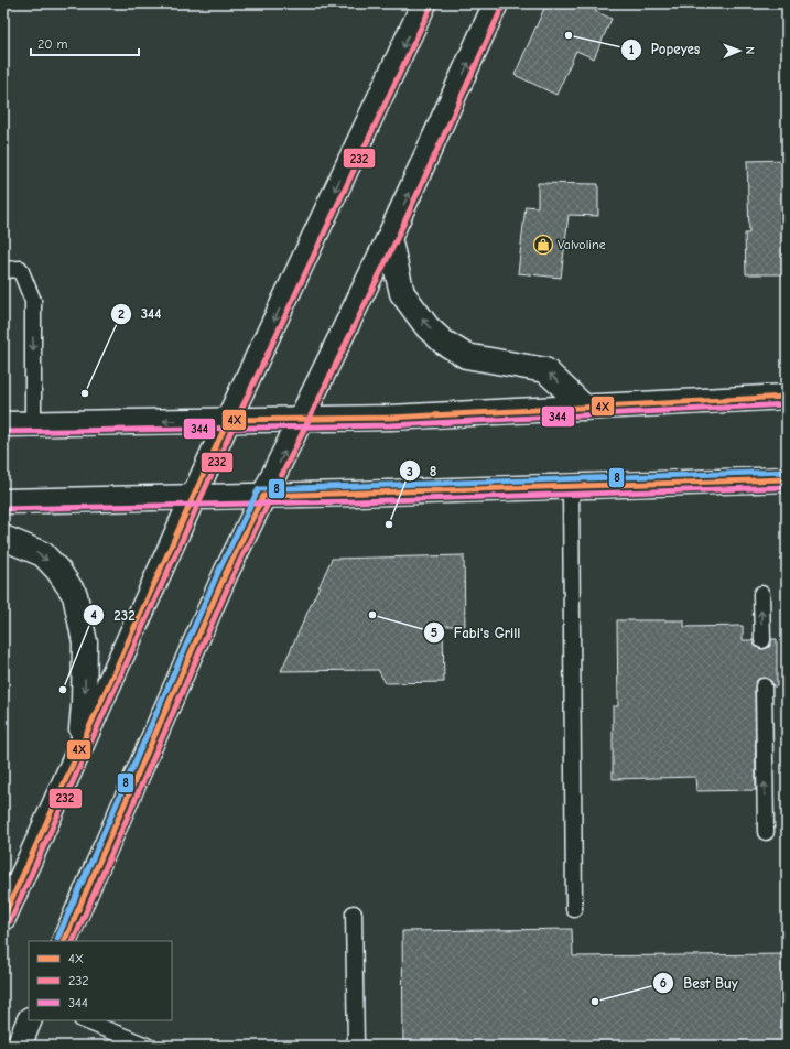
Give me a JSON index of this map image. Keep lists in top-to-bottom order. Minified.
{"places":{"other":["Popeyes","344","8","Fabi's Grill","232","Best Buy"],"shop":["Valvoline"]},"lines":["transit line 232","transit line 4X","transit line 344","transit line 8"],"legend":["4X","232","344"],"scale_bar":"20 m","north":"right"}
